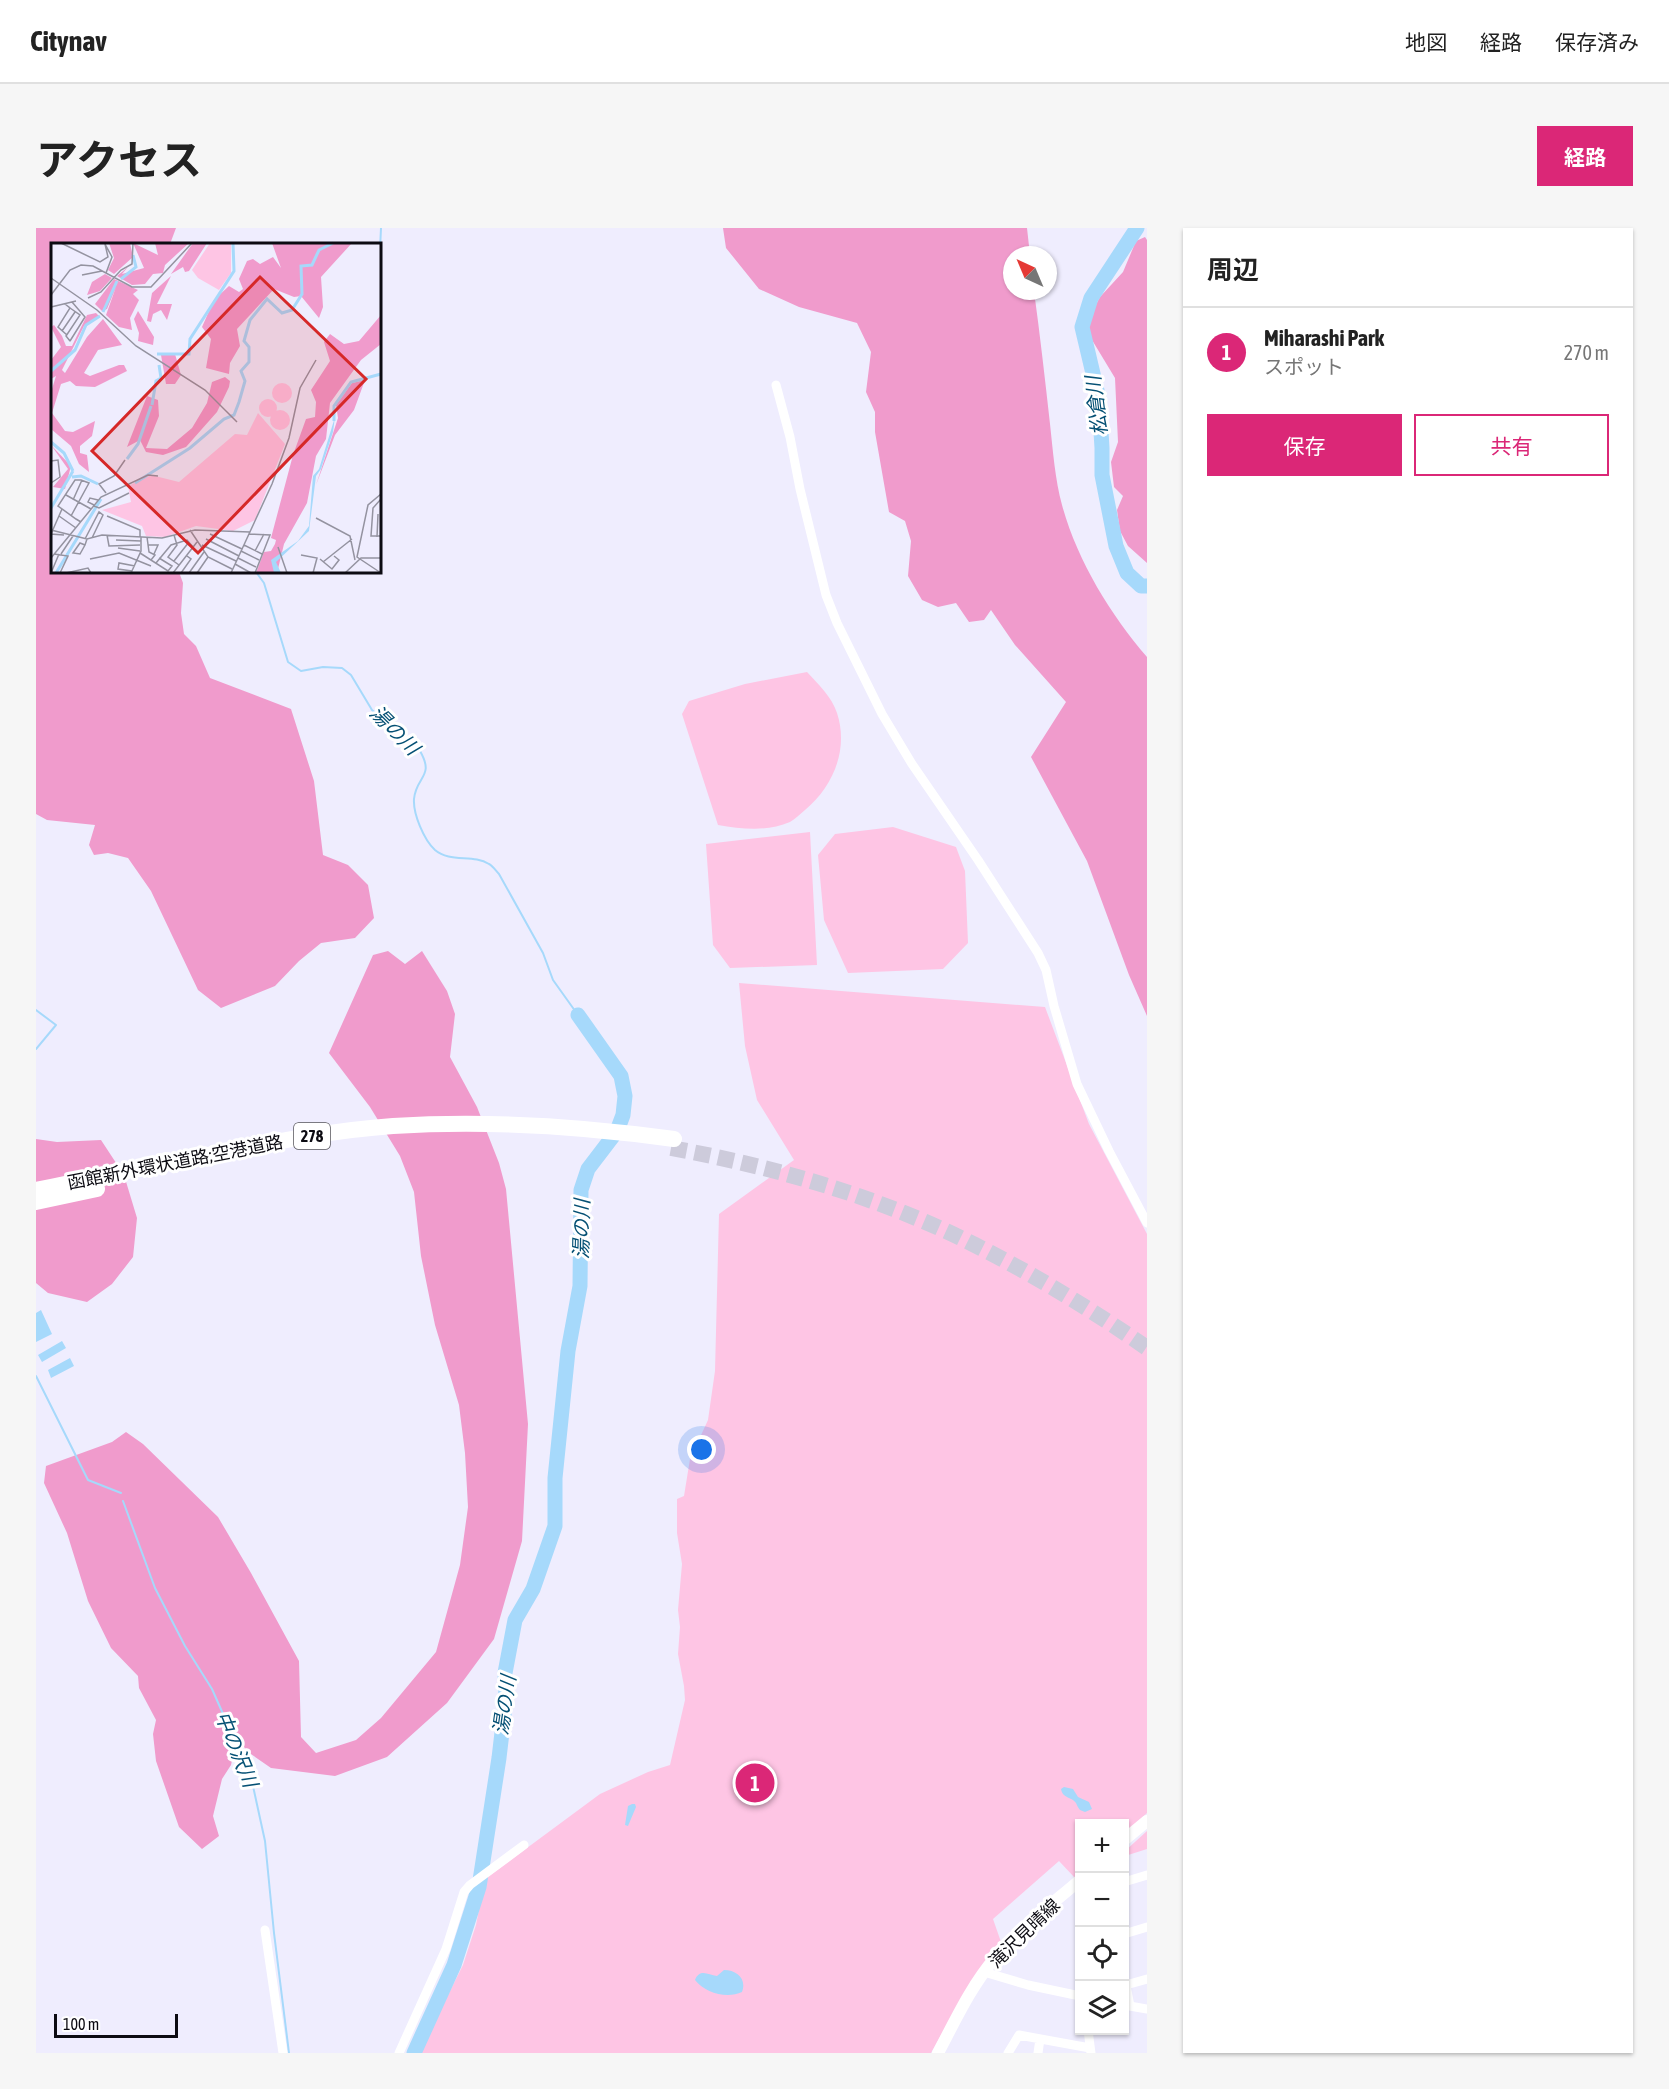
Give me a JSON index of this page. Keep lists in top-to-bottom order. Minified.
{"streets":{"highway":["278","函館新外環状道路;空港道路"],"street":["滝沢見晴線"]},"water":["松倉川","湯の川","中の沢川"],"scale_bar":"100 m","north":"top left","page":{"header":"Citynav","nav":["地図","経路","保存済み"],"title":"アクセス","buttons":["経路",["保存","共有"]],"heading":"周辺","list":[{"mark":"1","name":"Miharashi Park","note":"スポット","value":"270 m"}],"pins":"1","map_buttons":["+","−"],"scale":"100 m"}}
